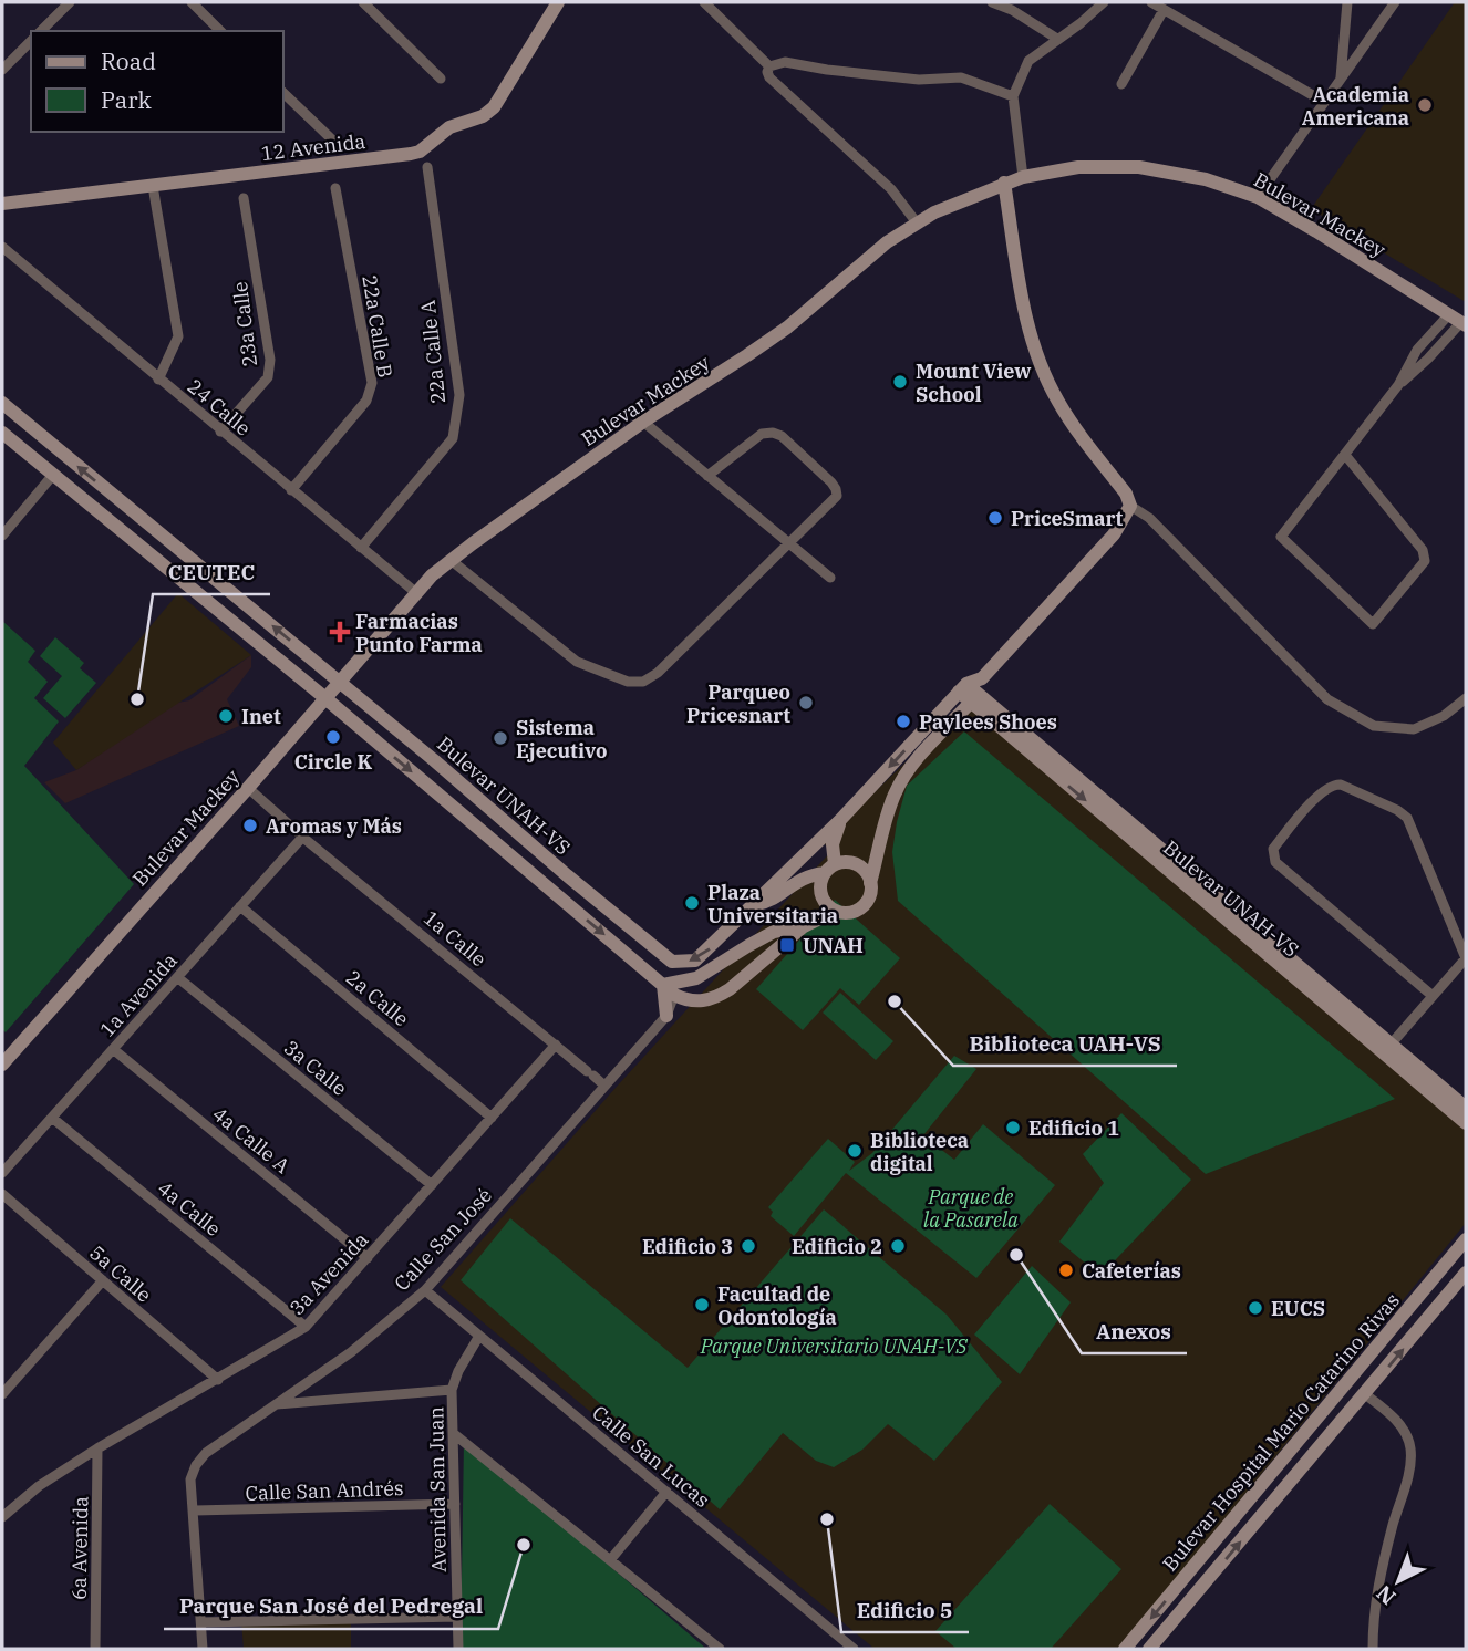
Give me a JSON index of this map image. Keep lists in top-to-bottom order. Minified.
{"streets":{"main road":["12 Avenida","Bulevar Mackey","Bulevar UNAH-VS","Bulevar Hospital Mario Catarino Rivas"],"street":["23a Calle","22a Calle B","22a Calle A","24 Calle","1a Calle","1a Avenida","2a Calle","3a Calle","4a Calle A","4a Calle","Calle San José","5a Calle","3a Avenida","Calle San Lucas","Avenida San Juan","Calle San Andrés","6a Avenida"]},"crossings":[["Bulevar Mackey","24 Calle"],["Bulevar Mackey","Bulevar UNAH-VS"],["Bulevar Mackey","1a Calle"],["23a Calle","24 Calle"],["22a Calle B","24 Calle"],["22a Calle A","24 Calle"],["Bulevar UNAH-VS","Calle San José"],["1a Calle","1a Avenida"],["1a Calle","Calle San José"],["1a Calle","3a Avenida"],["1a Avenida","2a Calle"],["1a Avenida","3a Calle"],["1a Avenida","4a Calle A"],["1a Avenida","4a Calle"],["2a Calle","3a Avenida"],["3a Calle","3a Avenida"],["4a Calle A","3a Avenida"],["4a Calle","3a Avenida"],["Calle San José","Calle San Lucas"],["Calle San José","Calle San Andrés"],["5a Calle","3a Avenida"],["3a Avenida","6a Avenida"],["Calle San Lucas","Avenida San Juan"],["Avenida San Juan","Calle San Andrés"]],"parks":["Parque de la Pasarela","Parque Universitario UNAH-VS"],"places":{"other":["Academia Americana","Mount View School","PriceSmart","CEUTEC","Parqueo Pricesnart","Inet","Paylees Shoes","Circle K","Sistema Ejecutivo","Aromas y Más","Plaza Universitaria","Biblioteca UAH-VS","Edificio 1","Biblioteca digital","Edificio 3","Edificio 2","Anexos","Cafeterías","Facultad de Odontología","EUCS","Edificio 5","Parque San José del Pedregal"],"health":["Farmacias Punto Farma"],"transit":["UNAH"]},"legend":["Road","Park"],"north":"bottom left"}
